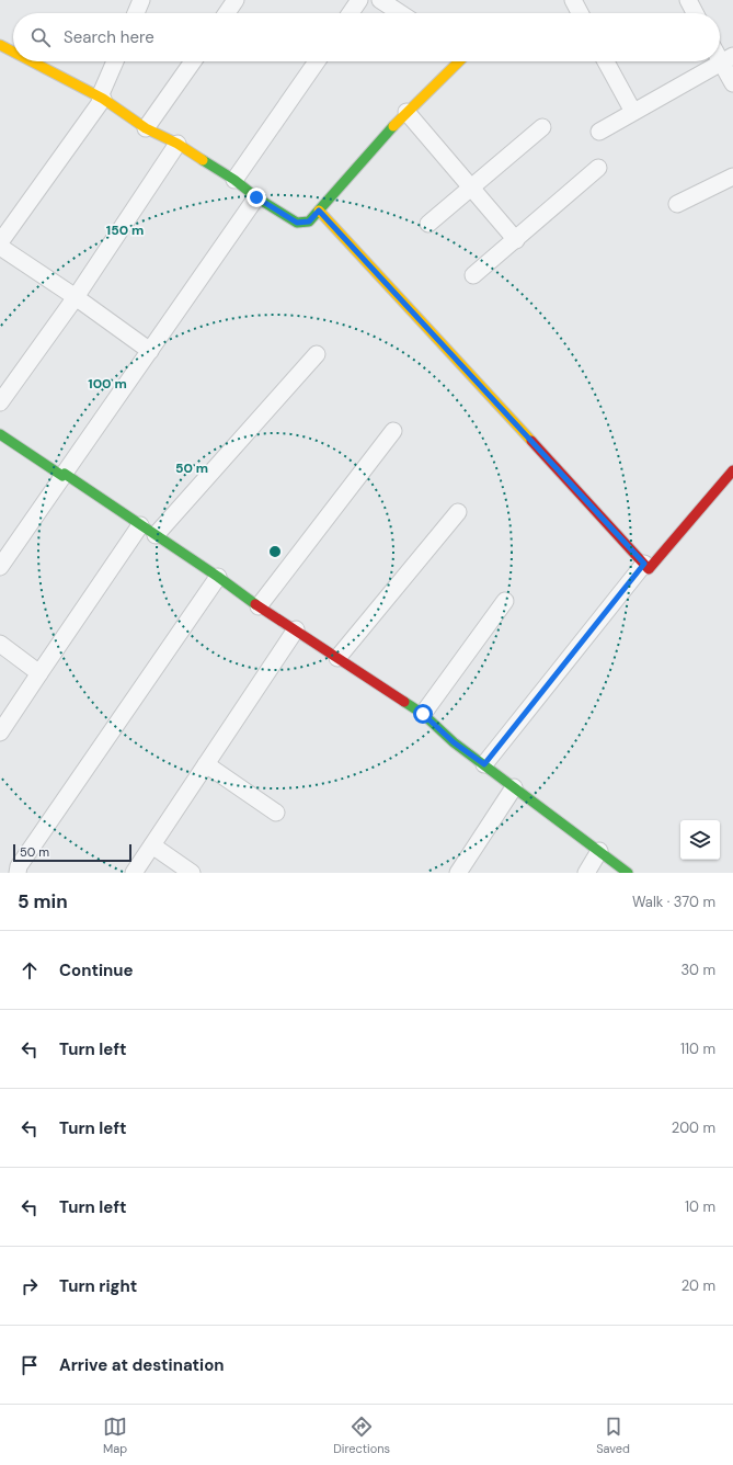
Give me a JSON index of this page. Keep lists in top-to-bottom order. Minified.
{"scale_bar":"50 m","page":{"search":"Search here","scale":"50 m","heading":["5 min","Walk · 370 m"],"list":[["Continue","30 m"],["Turn left","110 m"],["Turn left","200 m"],["Turn left","10 m"],["Turn right","20 m"],"Arrive at destination"],"nav":["Map","Directions","Saved"]},"rings":["150 m","100 m","50 m"]}
